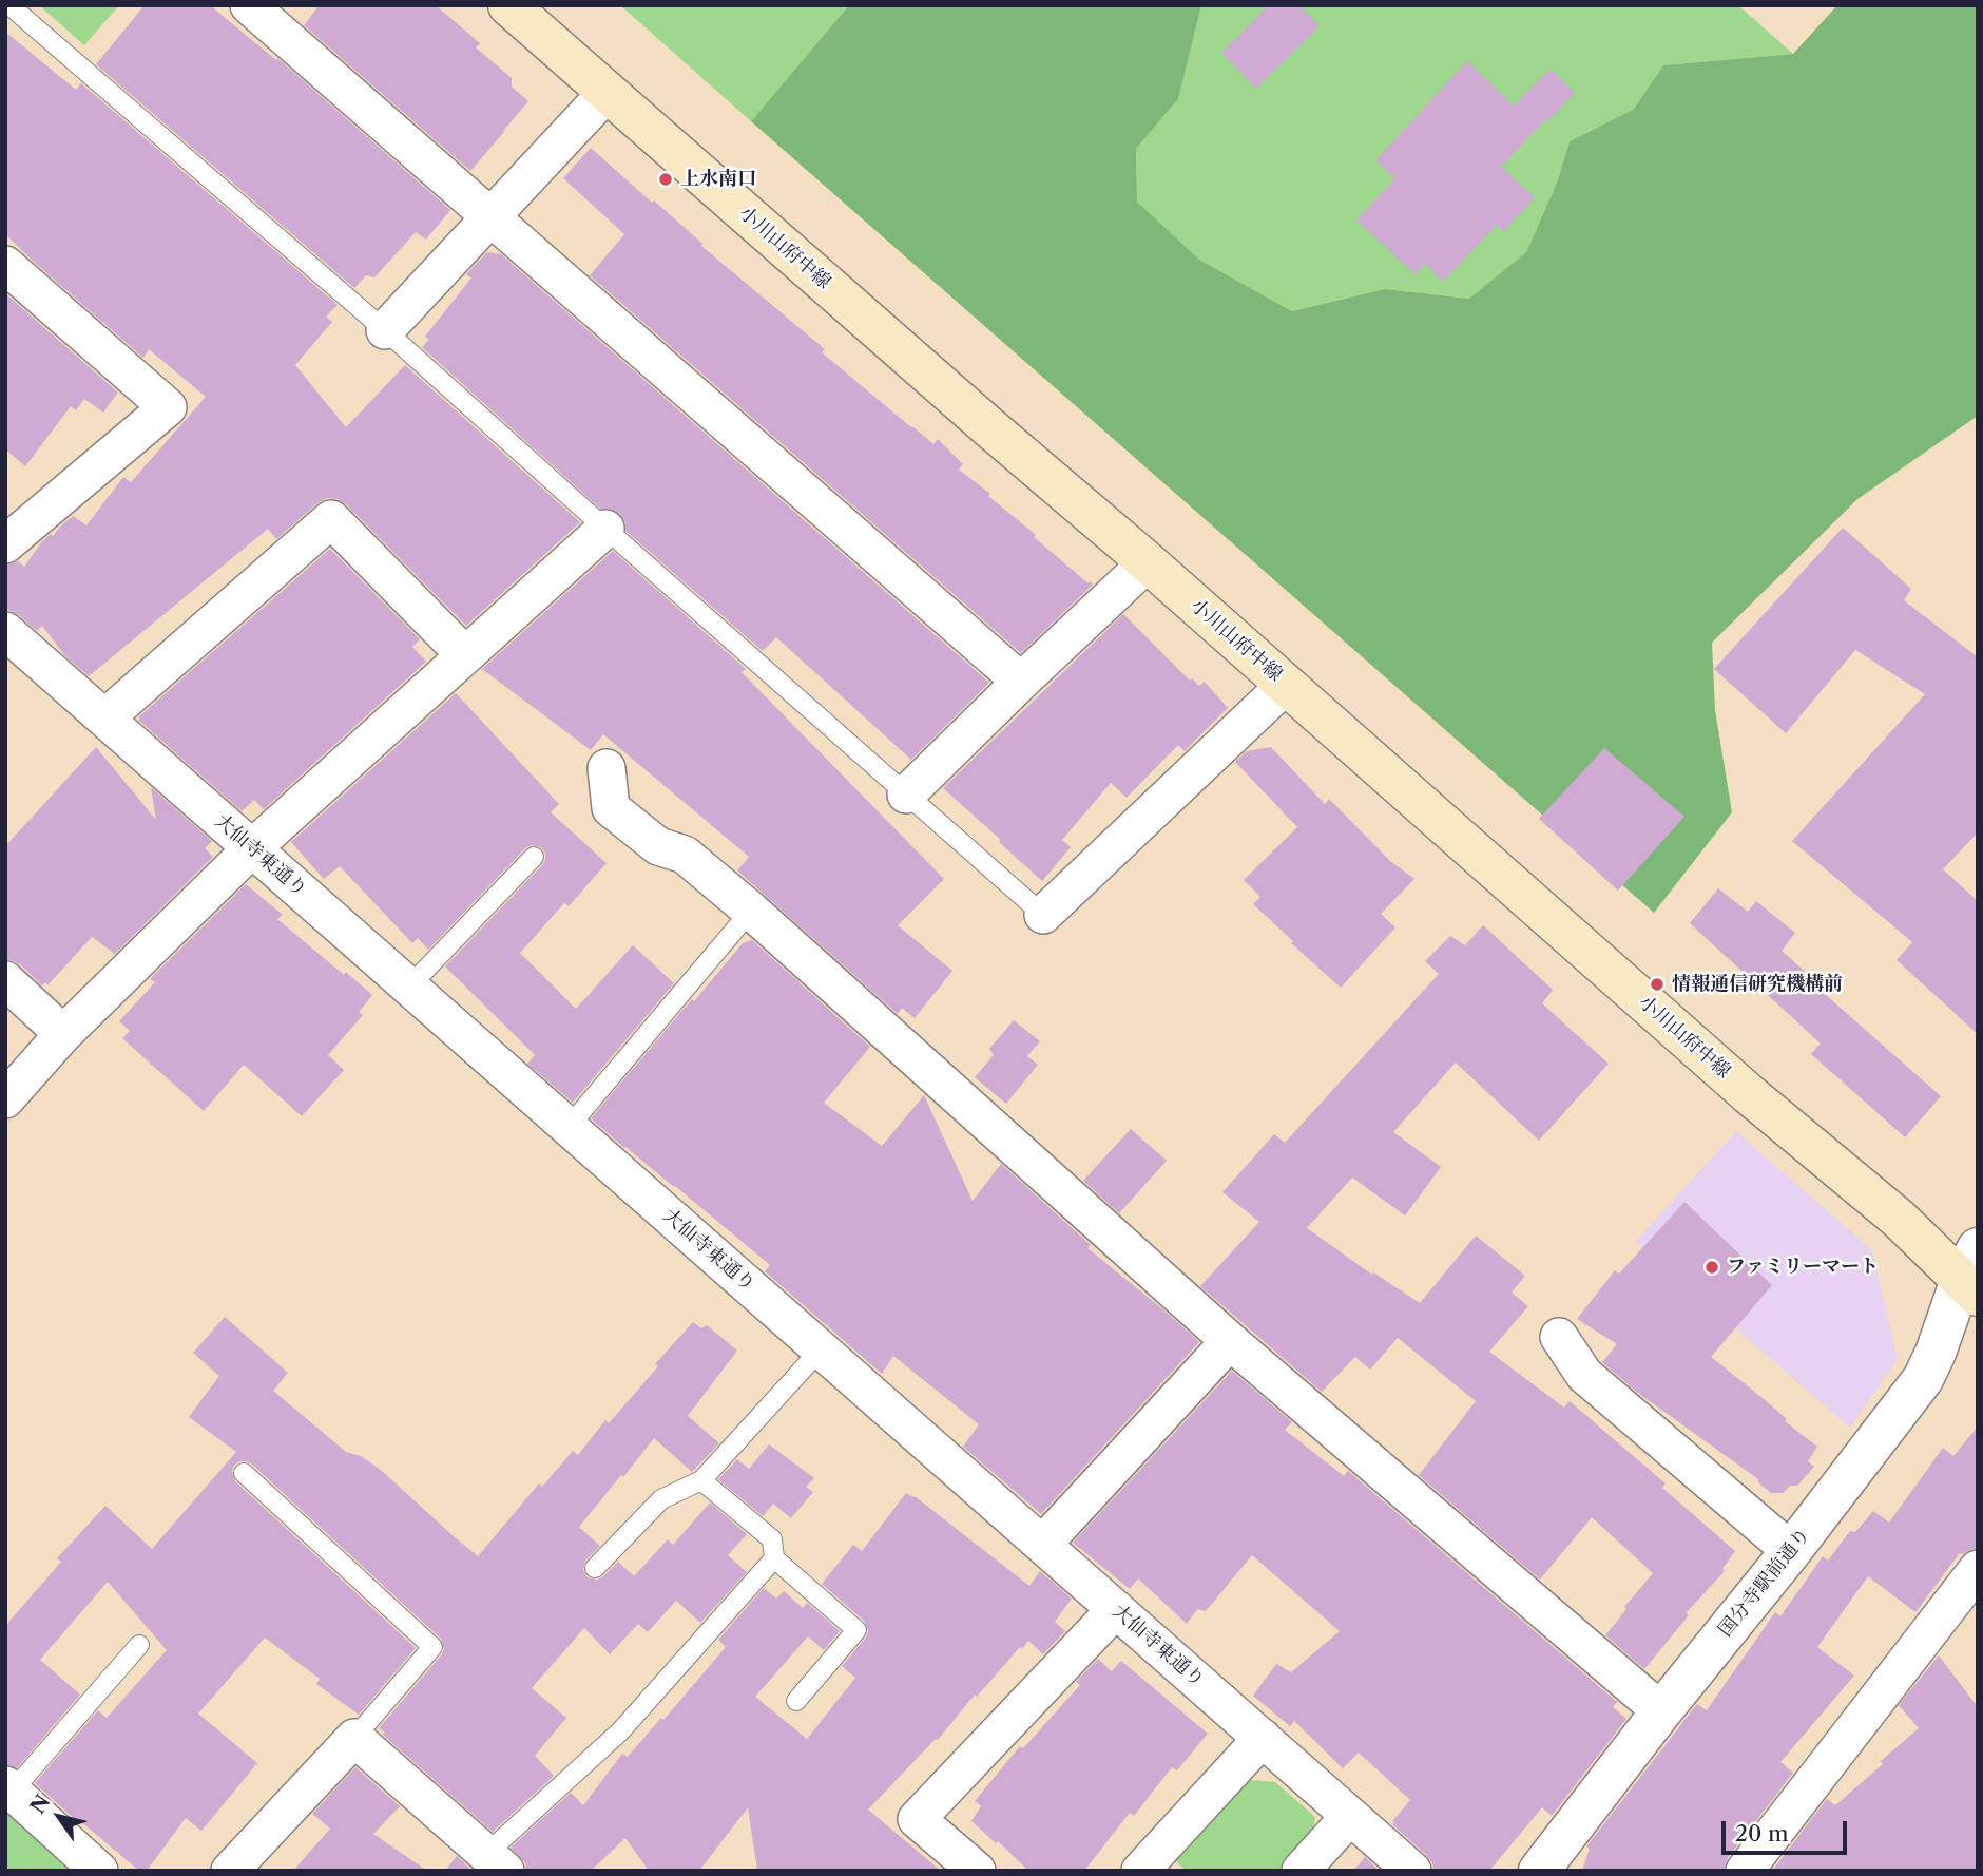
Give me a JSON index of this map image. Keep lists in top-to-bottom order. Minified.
{"streets":{"main road":["小川山府中線"],"street":["大仙寺東通り","国分寺駅前通り"]},"crossings":[["小川山府中線","国分寺駅前通り"]],"places":["上水南口","情報通信研究機構前","ファミリーマート"],"scale_bar":"20 m","north":"top left"}
